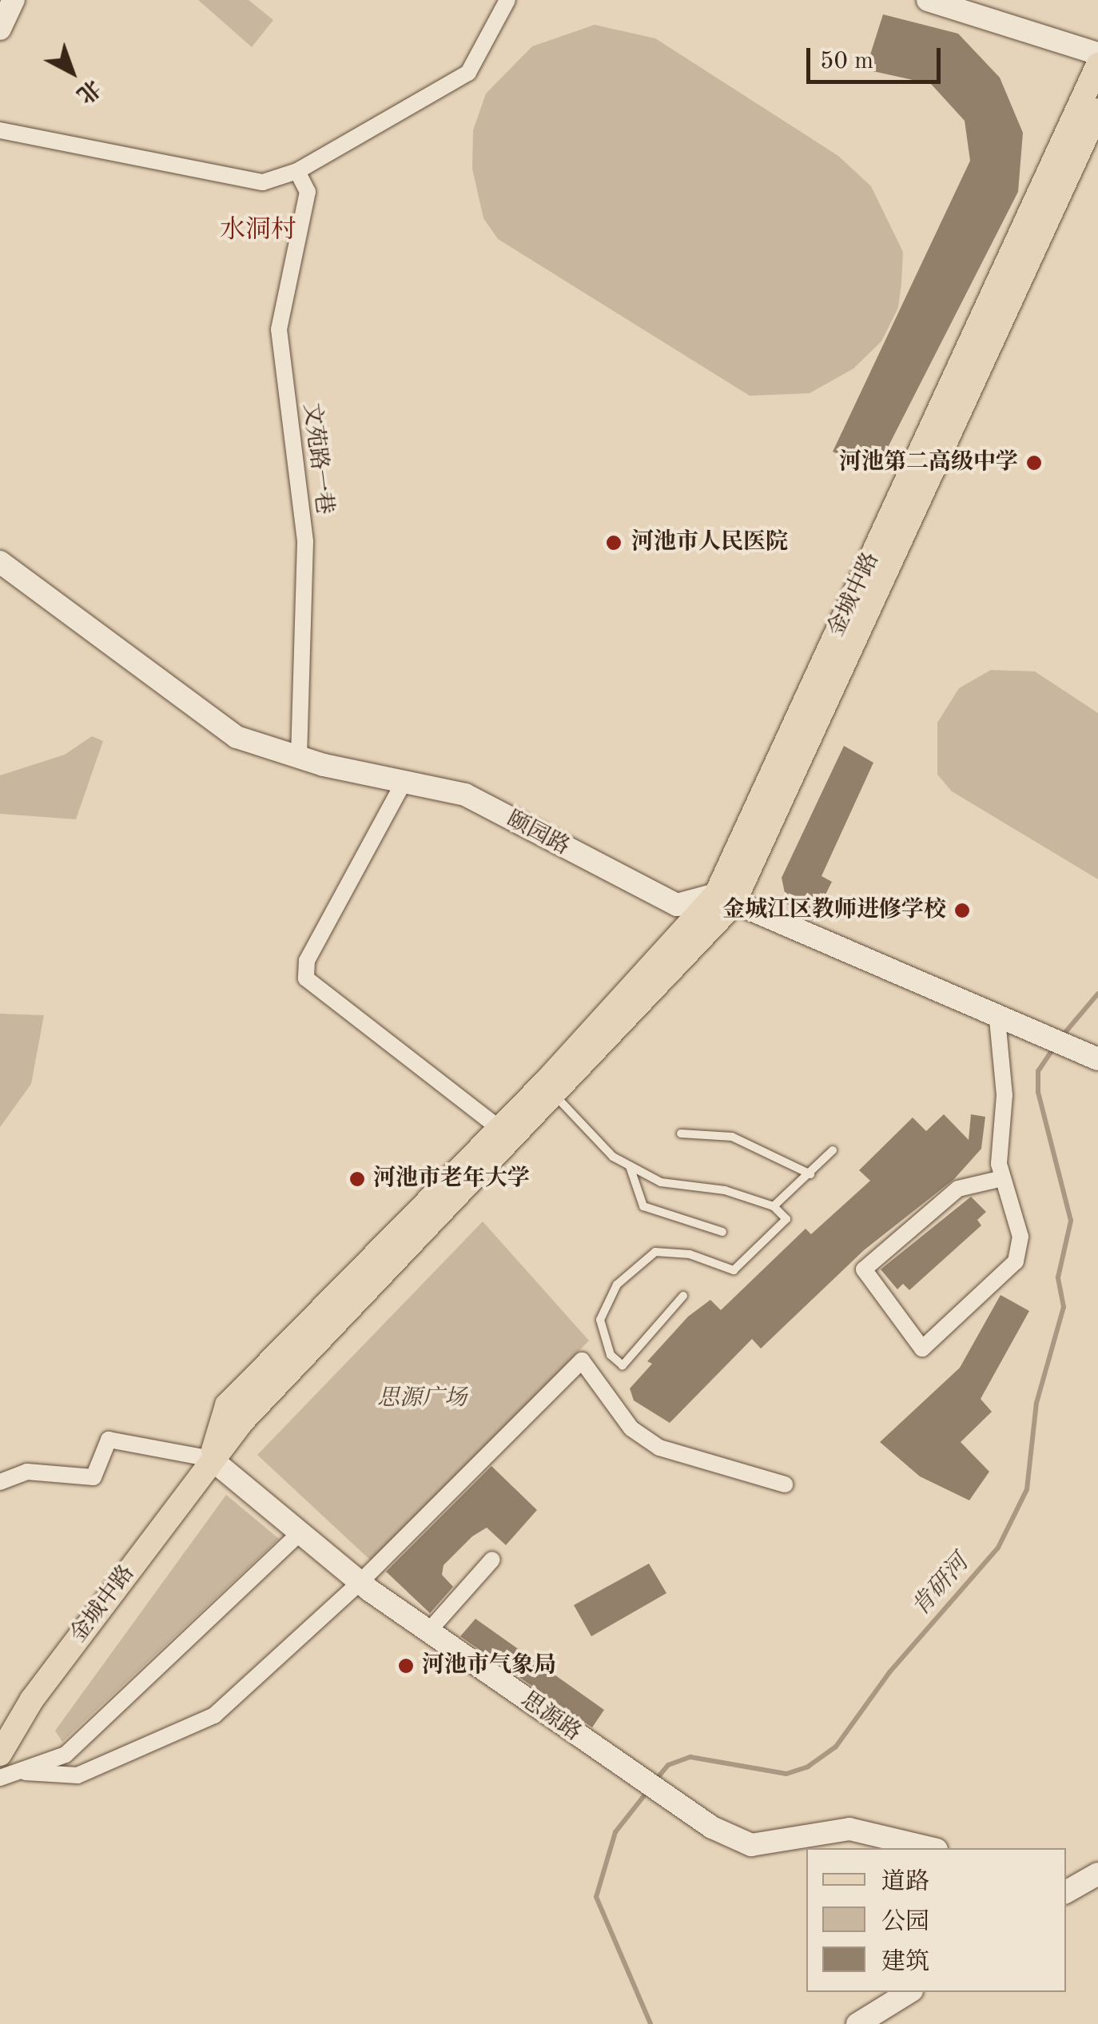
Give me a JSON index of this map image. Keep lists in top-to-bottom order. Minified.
{"streets":{"main road":["金城中路"],"street":["文苑路一巷","颐园路","思源路"]},"crossings":[["文苑路一巷","颐园路"],["金城中路","颐园路"],["金城中路","思源路"]],"districts":["水洞村"],"water":["肯研河"],"parks":["思源广场"],"places":["河池第二高级中学","河池市人民医院","金城江区教师进修学校","河池市老年大学","河池市气象局"],"legend":["道路","公园","建筑"],"scale_bar":"50 m","north":"bottom right"}
